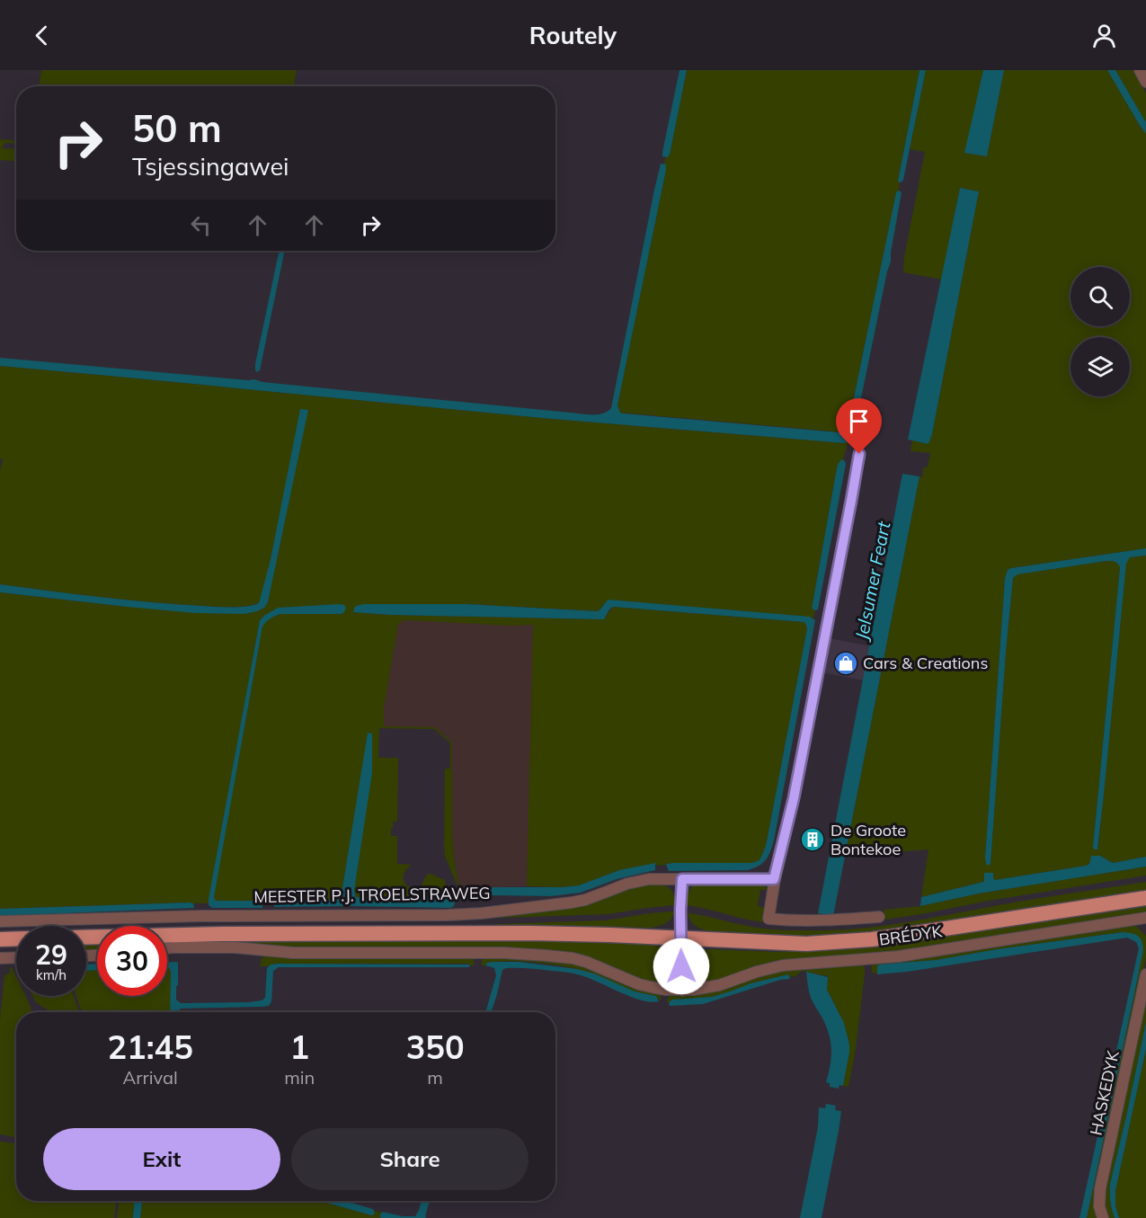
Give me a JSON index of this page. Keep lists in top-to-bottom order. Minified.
{"streets":{"main road":["BRÉDYK"],"street":["MEESTER P.J. TROELSTRAWEG","HASKEDYK"]},"crossings":[["MEESTER P.J. TROELSTRAWEG","BRÉDYK"]],"water":["Jelsumer Feart"],"places":{"shop":["Cars & Creations"],"building":["De Groote Bontekoe"]},"page":{"header":"Routely","turn":["50 m","Tsjessingawei"],"speed":"29 km/h","limit":"30","eta":["21:45","Arrival","1","min","350","m"],"buttons":["Exit","Share"]}}
